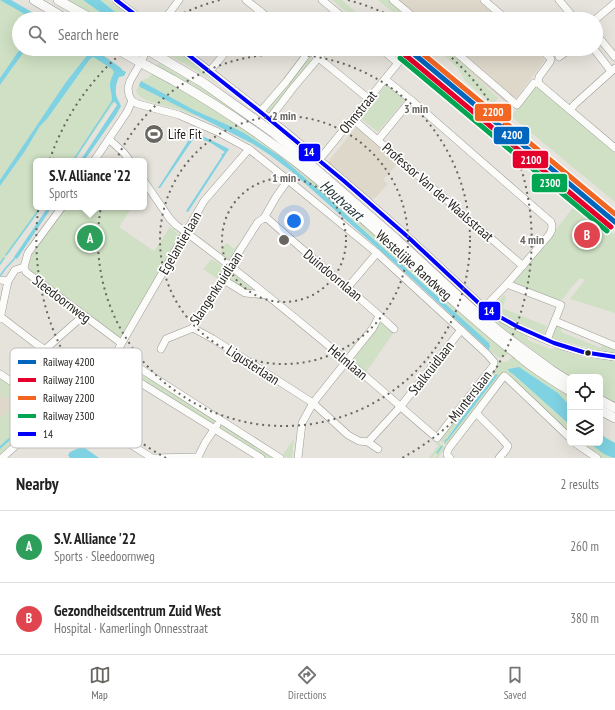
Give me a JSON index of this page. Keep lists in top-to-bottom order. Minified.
{"streets":{"main road":["Westelijke Randweg"],"street":["Ohmstraat","Professor Van der Waalsstraat","Egelantierlaan","Duindoornlaan","Slangenkruidlaan","Sleedoornweg","Helmlaan","Ligusterlaan","Stalkruidlaan","Munterslaan"]},"crossings":[["Ohmstraat","Professor Van der Waalsstraat"],["Egelantierlaan","Sleedoornweg"],["Egelantierlaan","Helmlaan"],["Duindoornlaan","Slangenkruidlaan"],["Slangenkruidlaan","Helmlaan"],["Slangenkruidlaan","Ligusterlaan"],["Helmlaan","Stalkruidlaan"],["Helmlaan","Munterslaan"],["Ligusterlaan","Stalkruidlaan"],["Stalkruidlaan","Munterslaan"]],"water":["Houtvaart"],"places":{"sports":["Life Fit"]},"lines":["transit line 14","rail line 4200","rail line 2100","rail line 2200","rail line 2300"],"legend":["Railway 4200","Railway 2100","Railway 2200","Railway 2300","14"],"page":{"search":"Search here","popup":["S.V. Alliance '22","Sports"],"pins":["B","A"],"heading":["Nearby","2 results"],"list":[{"mark":"A","name":"S.V. Alliance '22","note":"Sports · Sleedoornweg","value":"260 m"},{"mark":"B","name":"Gezondheidscentrum Zuid West","note":"Hospital · Kamerlingh Onnesstraat","value":"380 m"}],"nav":["Map","Directions","Saved"]},"rings":["3 min","2 min","1 min","4 min"]}
